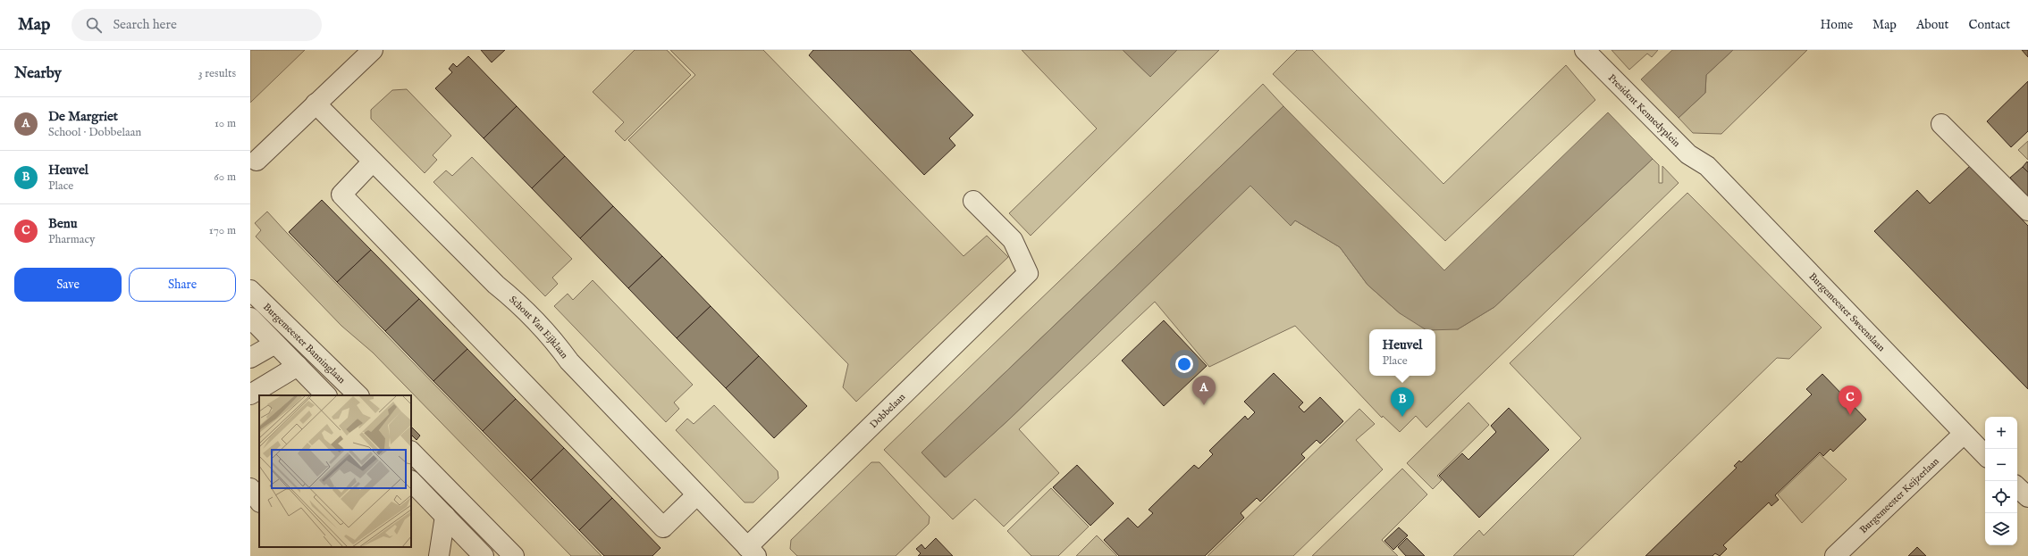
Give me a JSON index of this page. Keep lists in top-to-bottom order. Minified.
{"streets":{"street":["President Kennedyplein","Burgemeester Sweenslaan","Schout Van Eijklaan","Burgemeester Banninglaan","Dobbelaan","Burgemeester Keijzerlaan"]},"crossings":[["President Kennedyplein","Burgemeester Sweenslaan"],["Burgemeester Sweenslaan","Burgemeester Keijzerlaan"],["Schout Van Eijklaan","Dobbelaan"]],"page":{"header":"Map","search":"Search here","nav":["Home","Map","About","Contact"],"heading":["Nearby","3 results"],"list":[{"mark":"A","name":"De Margriet","note":"School · Dobbelaan","value":"10 m"},{"mark":"B","name":"Heuvel","note":"Place","value":"60 m"},{"mark":"C","name":"Benu","note":"Pharmacy","value":"170 m"}],"buttons":["Save","Share"],"popup":["Heuvel","Place"],"pins":["A","C","B"],"map_buttons":["+","−"]}}
